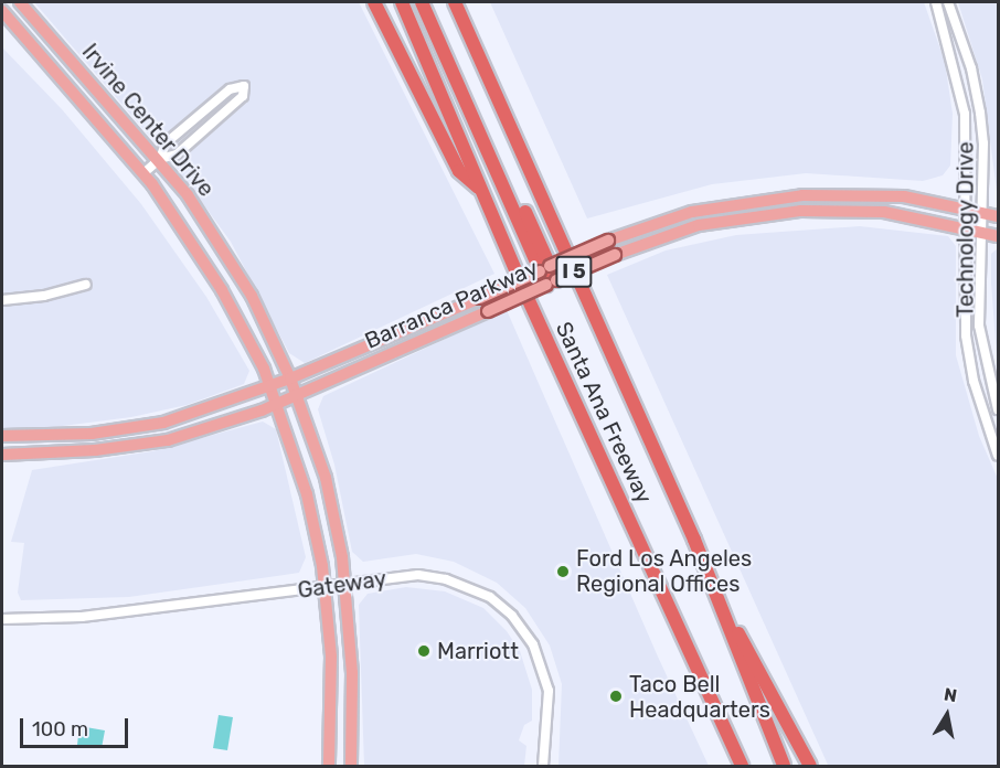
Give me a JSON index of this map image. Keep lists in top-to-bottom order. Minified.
{"streets":{"highway":["I 5","Santa Ana Freeway"],"main road":["Irvine Center Drive","Barranca Parkway"],"street":["Technology Drive","Gateway"]},"crossings":[["Irvine Center Drive","Barranca Parkway"],["Irvine Center Drive","Gateway"],["Technology Drive","Barranca Parkway"]],"places":["Ford Los Angeles Regional Offices","Marriott","Taco Bell Headquarters"],"scale_bar":"100 m","north":"top"}
